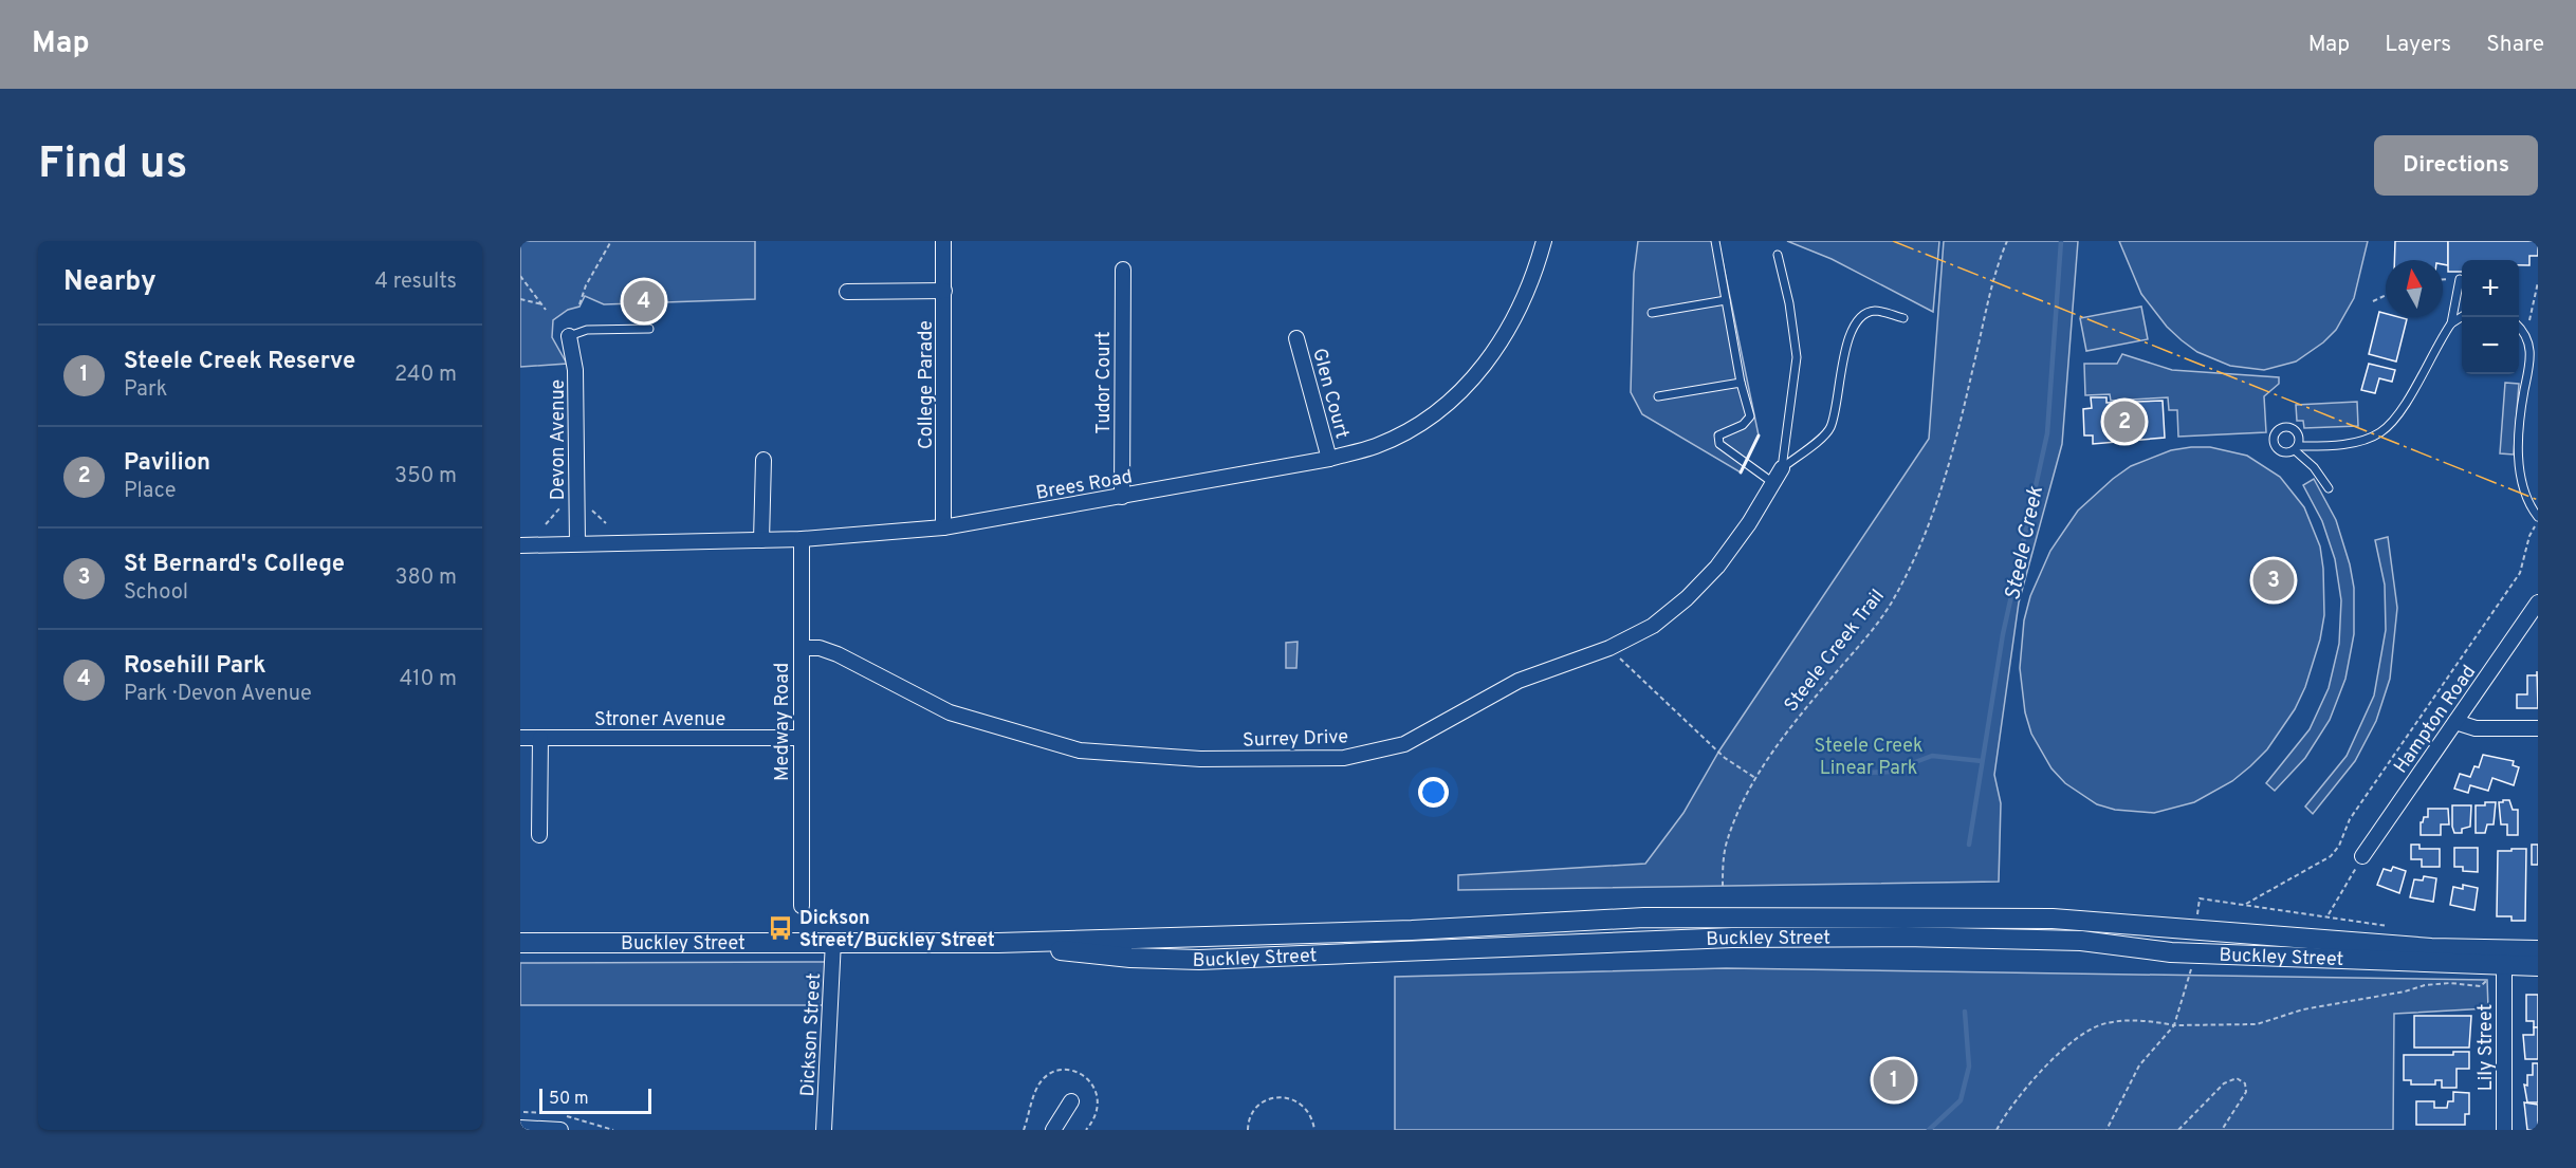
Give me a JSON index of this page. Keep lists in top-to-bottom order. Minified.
{"streets":{"main road":["Buckley Street"],"street":["Tudor Court","College Parade","Glen Court","Devon Avenue","Brees Road","Stroner Avenue","Hampton Road","Medway Road","Surrey Drive","Dickson Street","Lily Street"],"path":["Steele Creek Trail"]},"crossings":[["Tudor Court","Brees Road"],["College Parade","Brees Road"],["Glen Court","Brees Road"],["Devon Avenue","Brees Road"],["Brees Road","Medway Road"],["Stroner Avenue","Medway Road"],["Medway Road","Surrey Drive"],["Buckley Street","Dickson Street"],["Buckley Street","Lily Street"]],"water":["Steele Creek"],"parks":["Steele Creek Linear Park"],"places":{"bus stop":["Dickson Street/Buckley Street"]},"scale_bar":"50 m","north":"top","page":{"header":"Map","nav":["Map","Layers","Share"],"buttons":"Directions","title":"Find us","heading":["Nearby","4 results"],"map_buttons":["+","−"],"pins":["4","2","3","1"],"list":[{"mark":"1","name":"Steele Creek Reserve","note":"Park","value":"240 m"},{"mark":"2","name":"Pavilion","note":"Place","value":"350 m"},{"mark":"3","name":"St Bernard's College","note":"School","value":"380 m"},{"mark":"4","name":"Rosehill Park","note":"Park · Devon Avenue","value":"410 m"}],"scale":"50 m"}}
